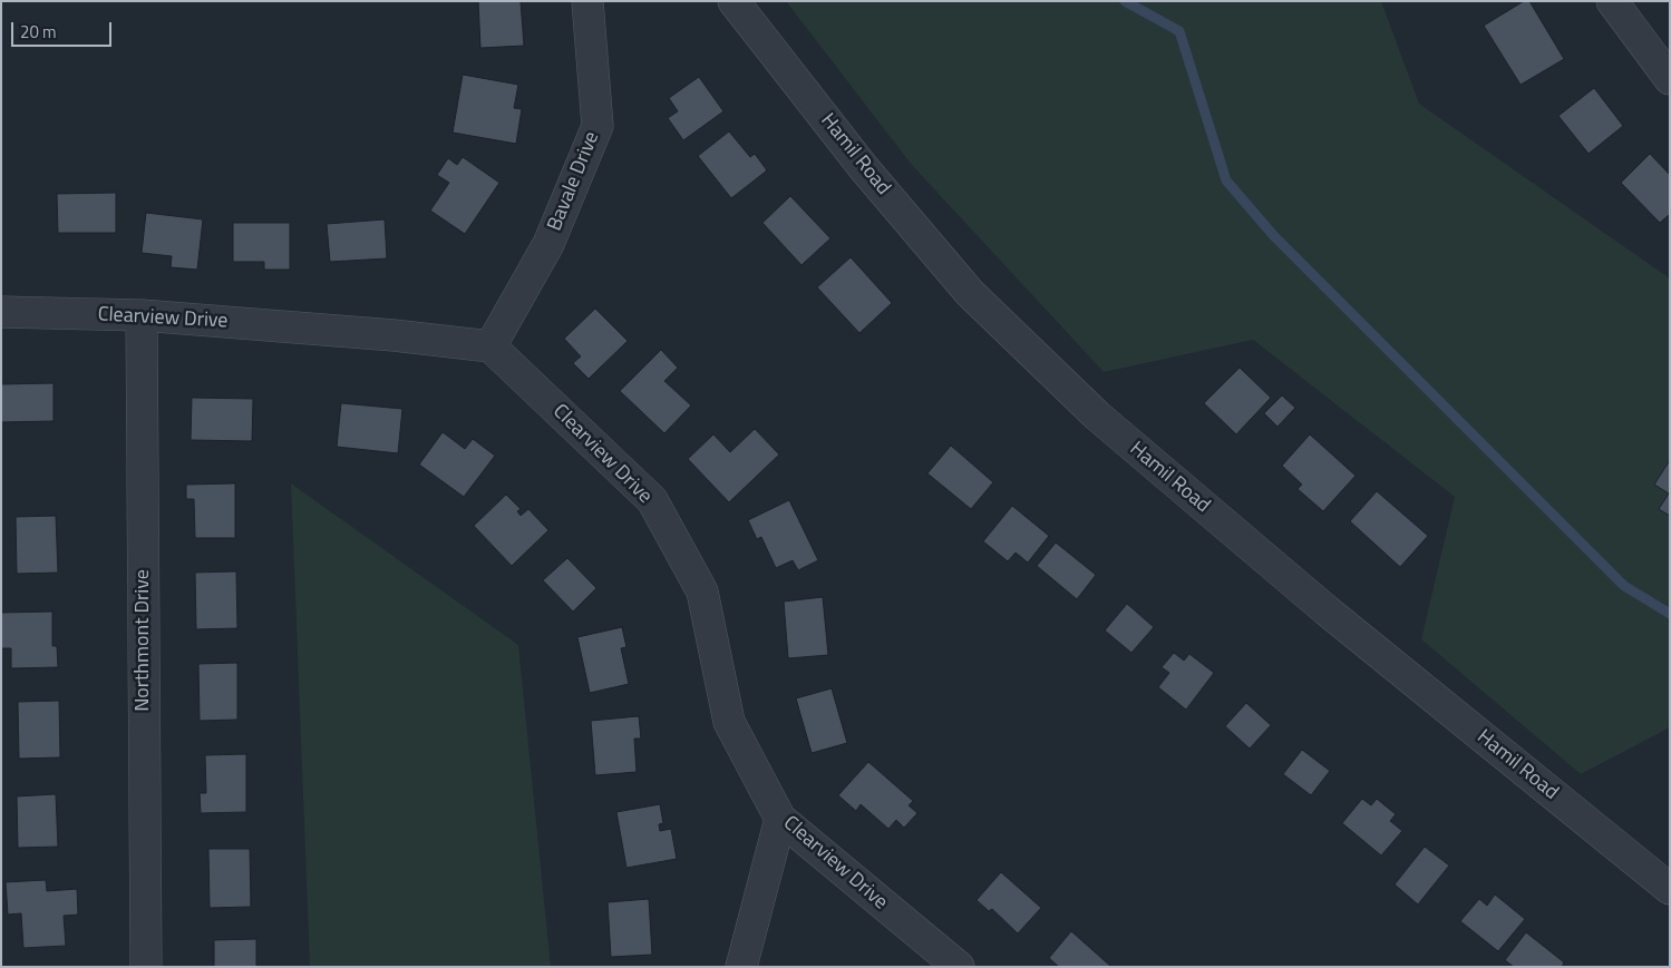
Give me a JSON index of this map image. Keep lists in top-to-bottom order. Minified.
{"streets":{"street":["Hamil Road","Bavale Drive","Clearview Drive","Northmont Drive"]},"crossings":[["Bavale Drive","Clearview Drive"],["Clearview Drive","Northmont Drive"]],"scale_bar":"20 m"}
